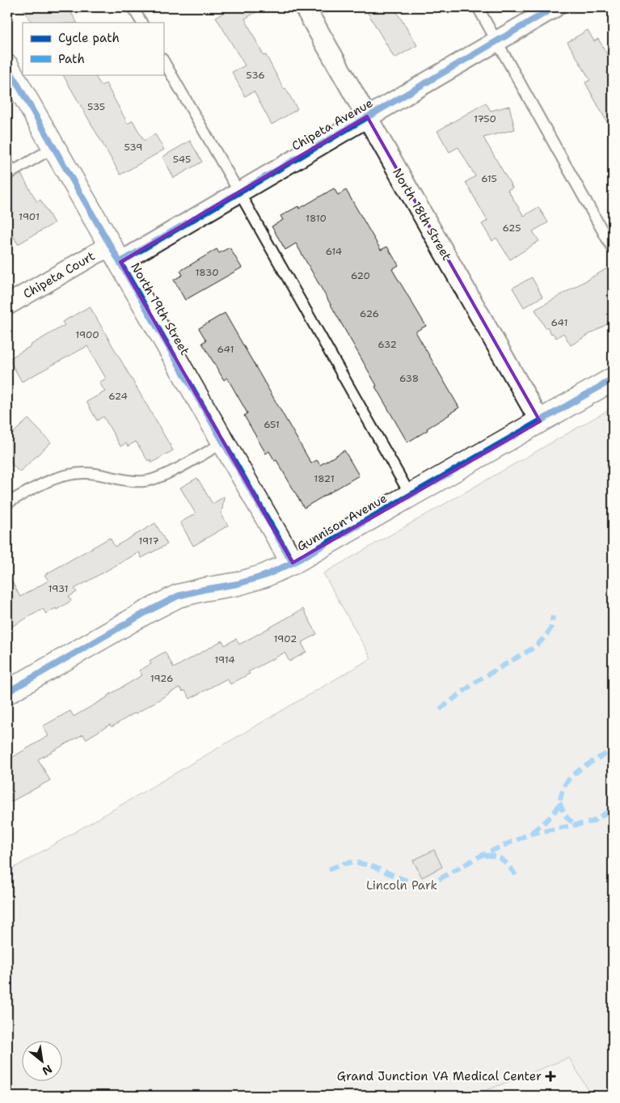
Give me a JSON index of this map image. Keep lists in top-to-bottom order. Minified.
{"streets":{"street":["Chipeta Avenue","North 18th Street","Chipeta Court","North 19th Street","Gunnison Avenue"]},"crossings":[["Chipeta Avenue","North 18th Street"],["Chipeta Avenue","Chipeta Court"],["Chipeta Avenue","North 19th Street"],["North 18th Street","Gunnison Avenue"],["Chipeta Court","North 19th Street"],["North 19th Street","Gunnison Avenue"]],"parks":["Lincoln Park"],"places":{"health":["Grand Junction VA Medical Center"]},"house_numbers":["536","535","1750","539","545","615","1901","1810","625","614","1830","620","626","641","1900","632","641","638","624","651","1821","1917","1931","1902","1914","1926"],"legend":["Cycle path","Path"],"north":"bottom right"}
